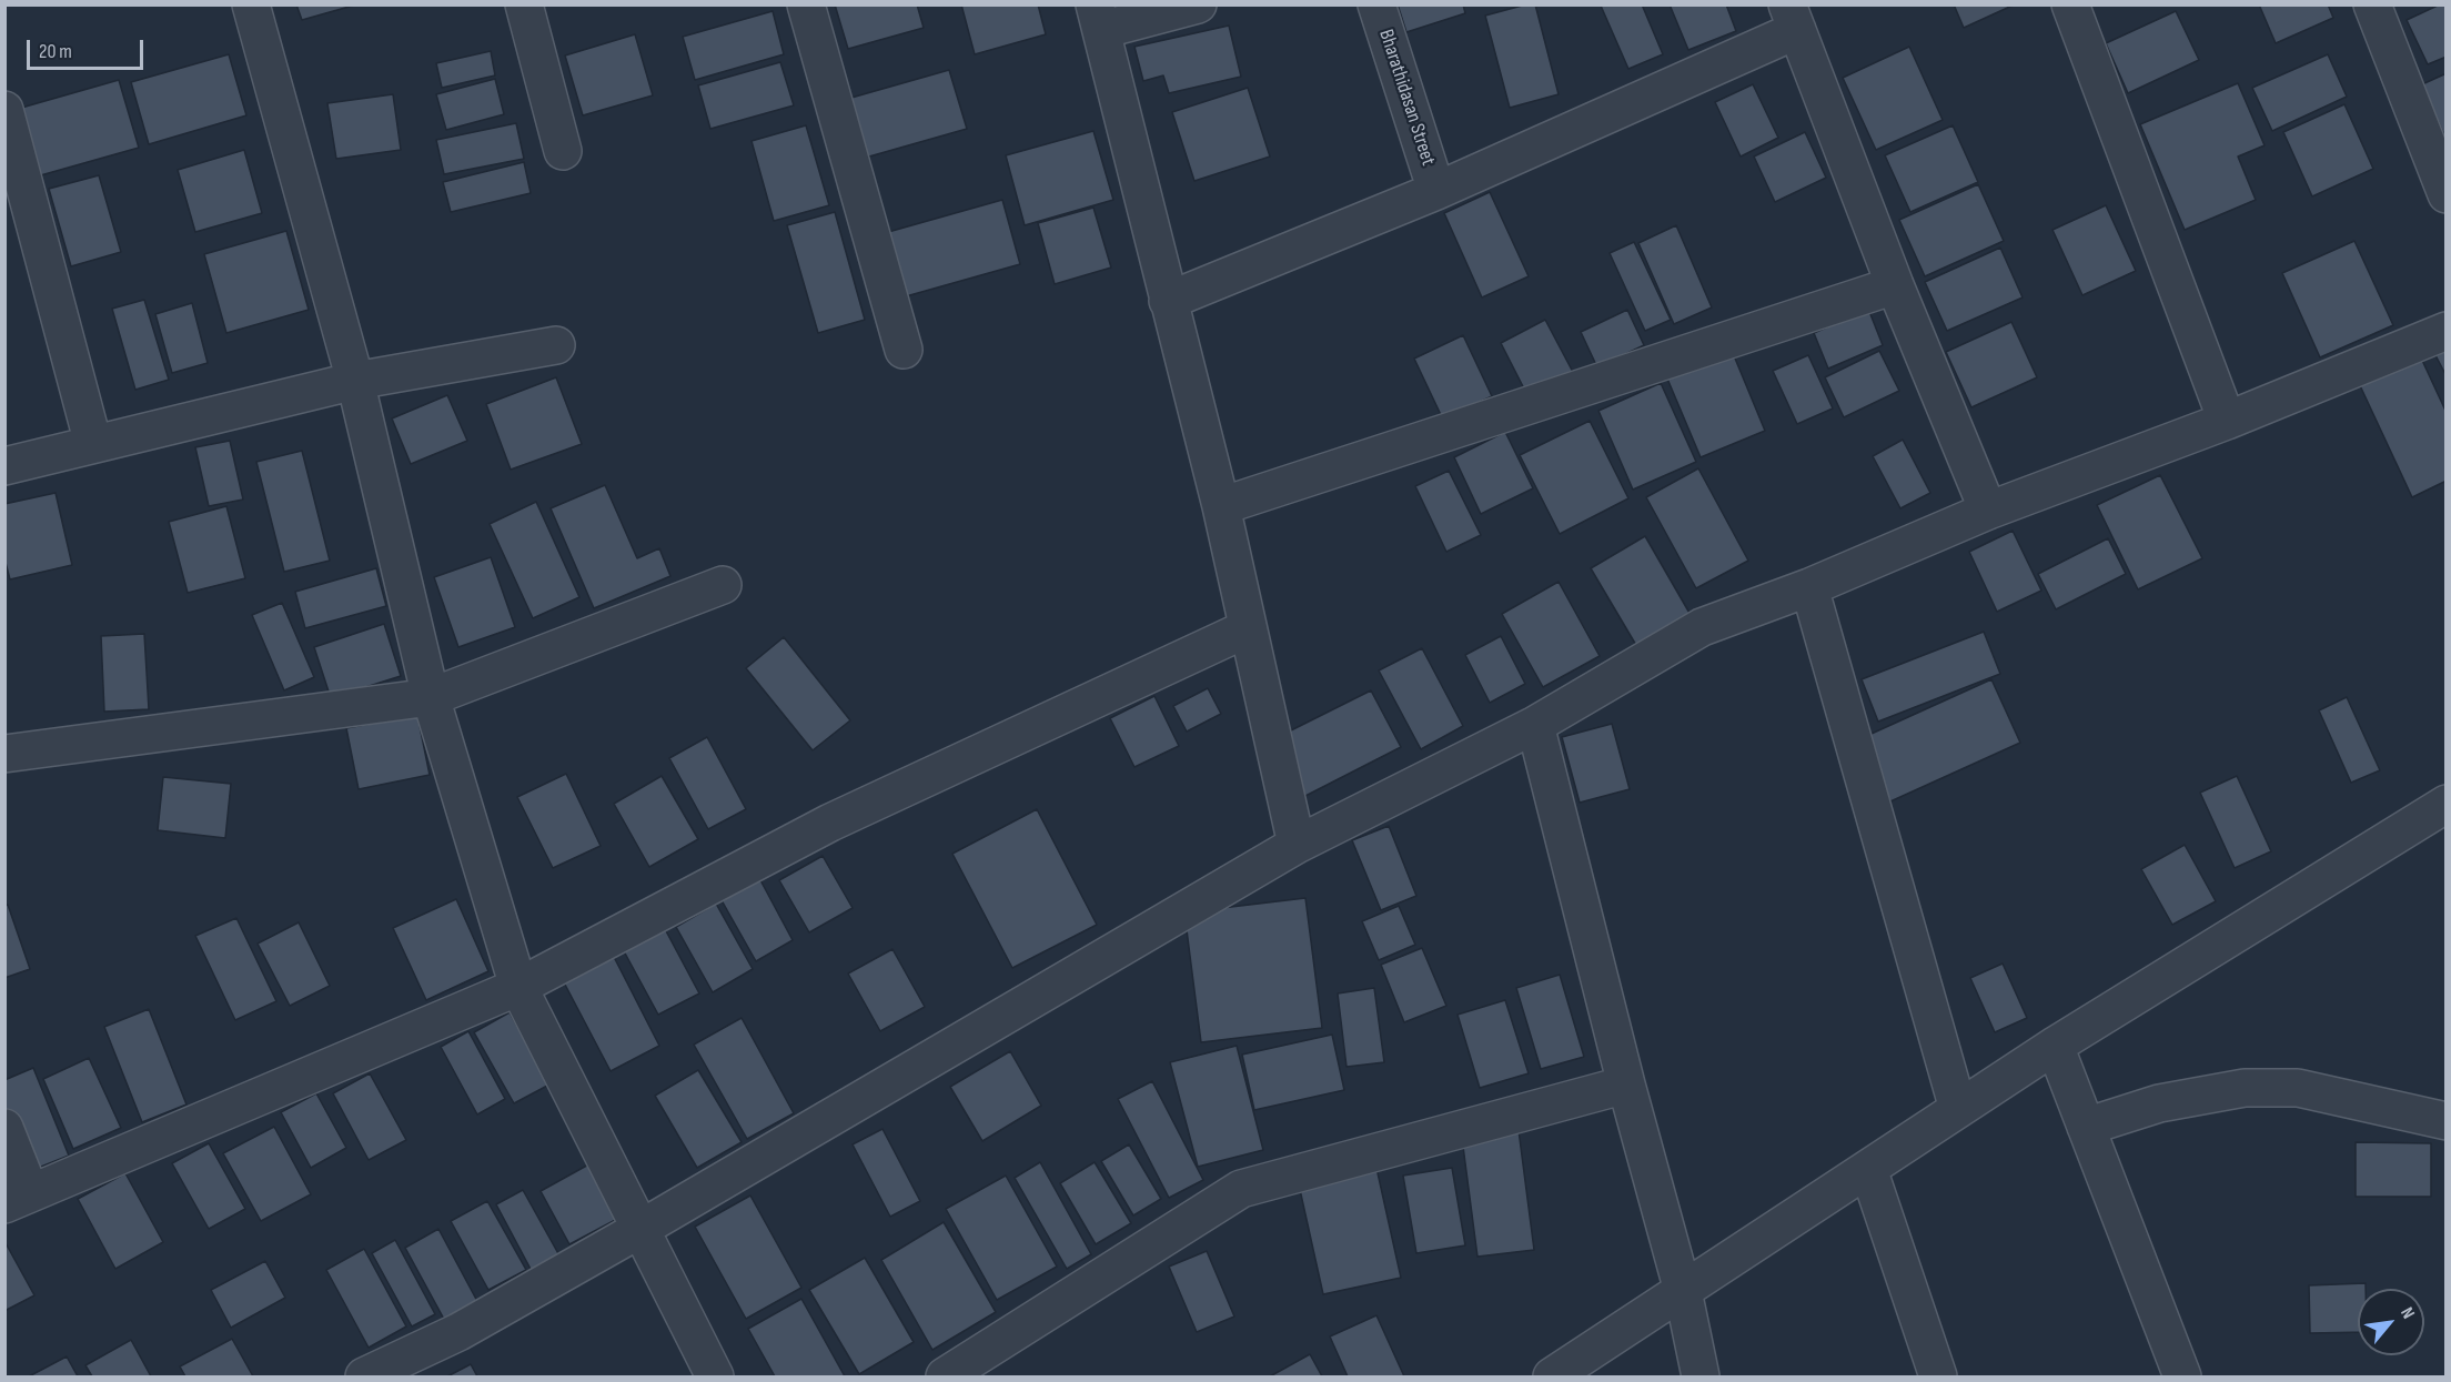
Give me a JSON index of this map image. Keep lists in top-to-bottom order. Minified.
{"streets":{"street":["Bharathidasan Street"]},"scale_bar":"20 m","north":"top right"}
